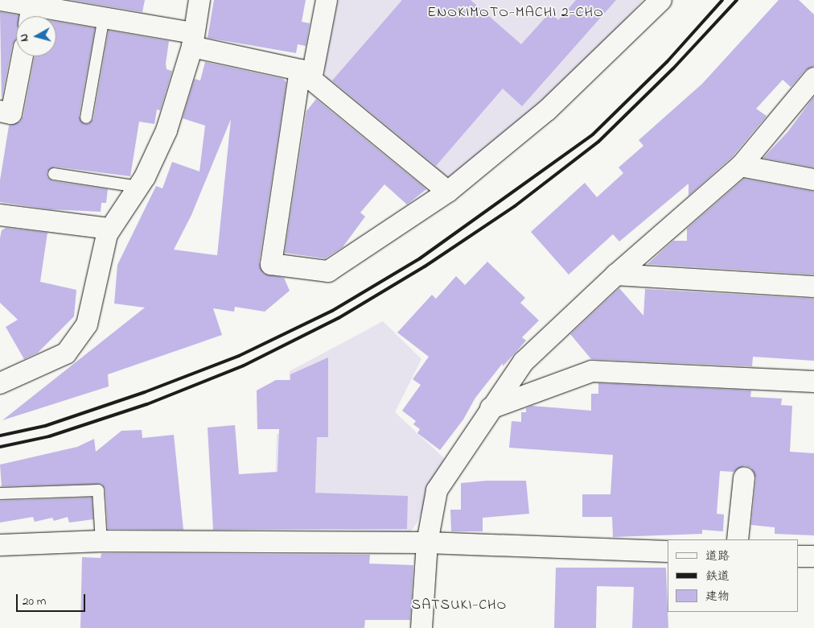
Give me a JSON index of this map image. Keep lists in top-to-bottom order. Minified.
{"districts":["ENOKIMOTO-MACHI 2-CHO","SATSUKI-CHO"],"legend":["道路","鉄道","建物"],"scale_bar":"20 m","north":"left"}
